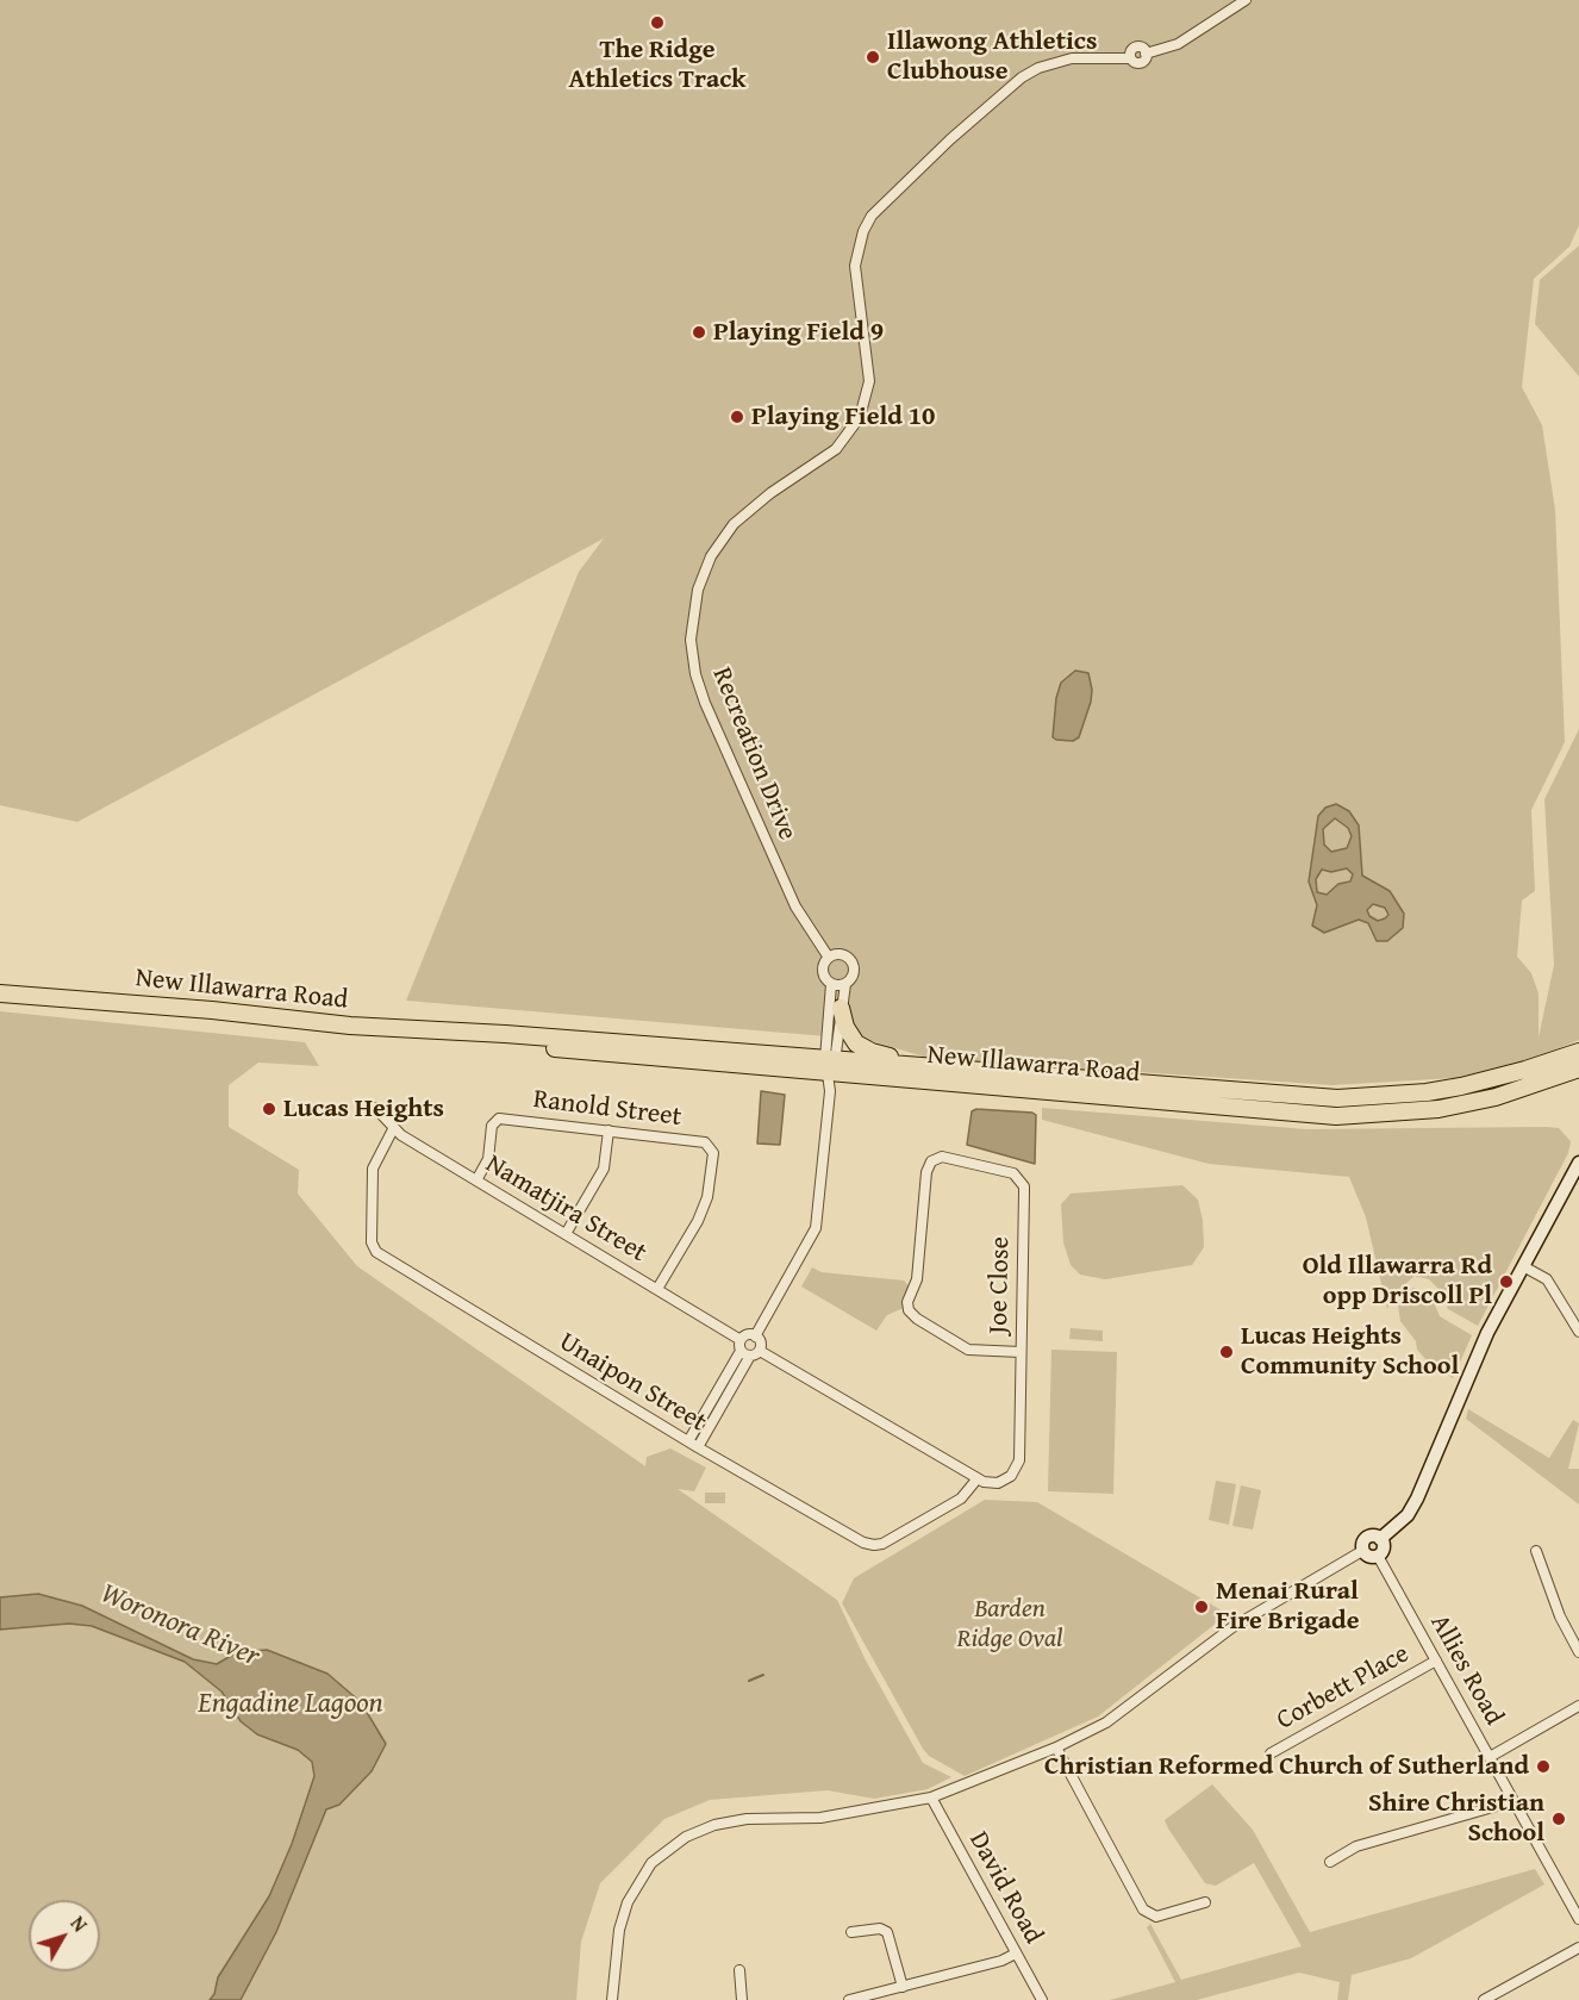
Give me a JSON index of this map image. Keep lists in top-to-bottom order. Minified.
{"streets":{"highway":["New Illawarra Road"],"street":["Recreation Drive","Ranold Street","Namatjira Street","Joe Close","Unaipon Street","Allies Road","Corbett Place","David Road"]},"crossings":[["Ranold Street","Namatjira Street"],["Namatjira Street","Unaipon Street"],["Joe Close","Unaipon Street"],["Allies Road","Corbett Place"]],"water":["Woronora River","Engadine Lagoon"],"parks":["Barden Ridge Oval"],"places":["The Ridge Athletics Track","Illawong Athletics Clubhouse","Playing Field 9","Playing Field 10","Lucas Heights","Old Illawarra Rd opp Driscoll Pl","Lucas Heights Community School","Menai Rural Fire Brigade","Christian Reformed Church of Sutherland","Shire Christian School"],"north":"top right"}
